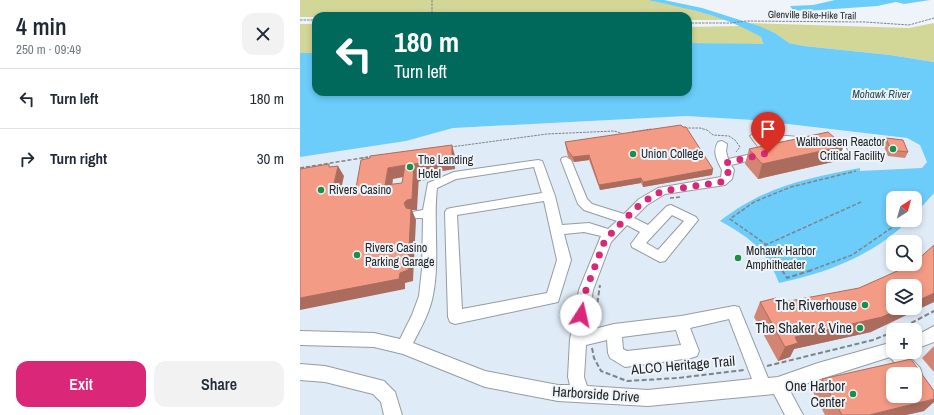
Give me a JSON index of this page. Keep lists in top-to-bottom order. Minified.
{"streets":{"street":["Harborside Drive"],"path":["Glenville Bike-Hike Trail","ALCO Heritage Trail"]},"water":["Mohawk River"],"places":["Walthousen Reactor Critical Facility","Union College","The Landing Hotel","Rivers Casino","Rivers Casino Parking Garage","Mohawk Harbor Amphitheater","The Riverhouse","The Shaker & Vine","One Harbor Center"],"north":"top right","page":{"heading":["4 min","250 m · 09:49"],"turn":["180 m","Turn left"],"list":[{"name":"Turn left","value":"180 m"},{"name":"Turn right","value":"30 m"}],"map_buttons":["+","−"],"buttons":["Exit","Share"]}}
